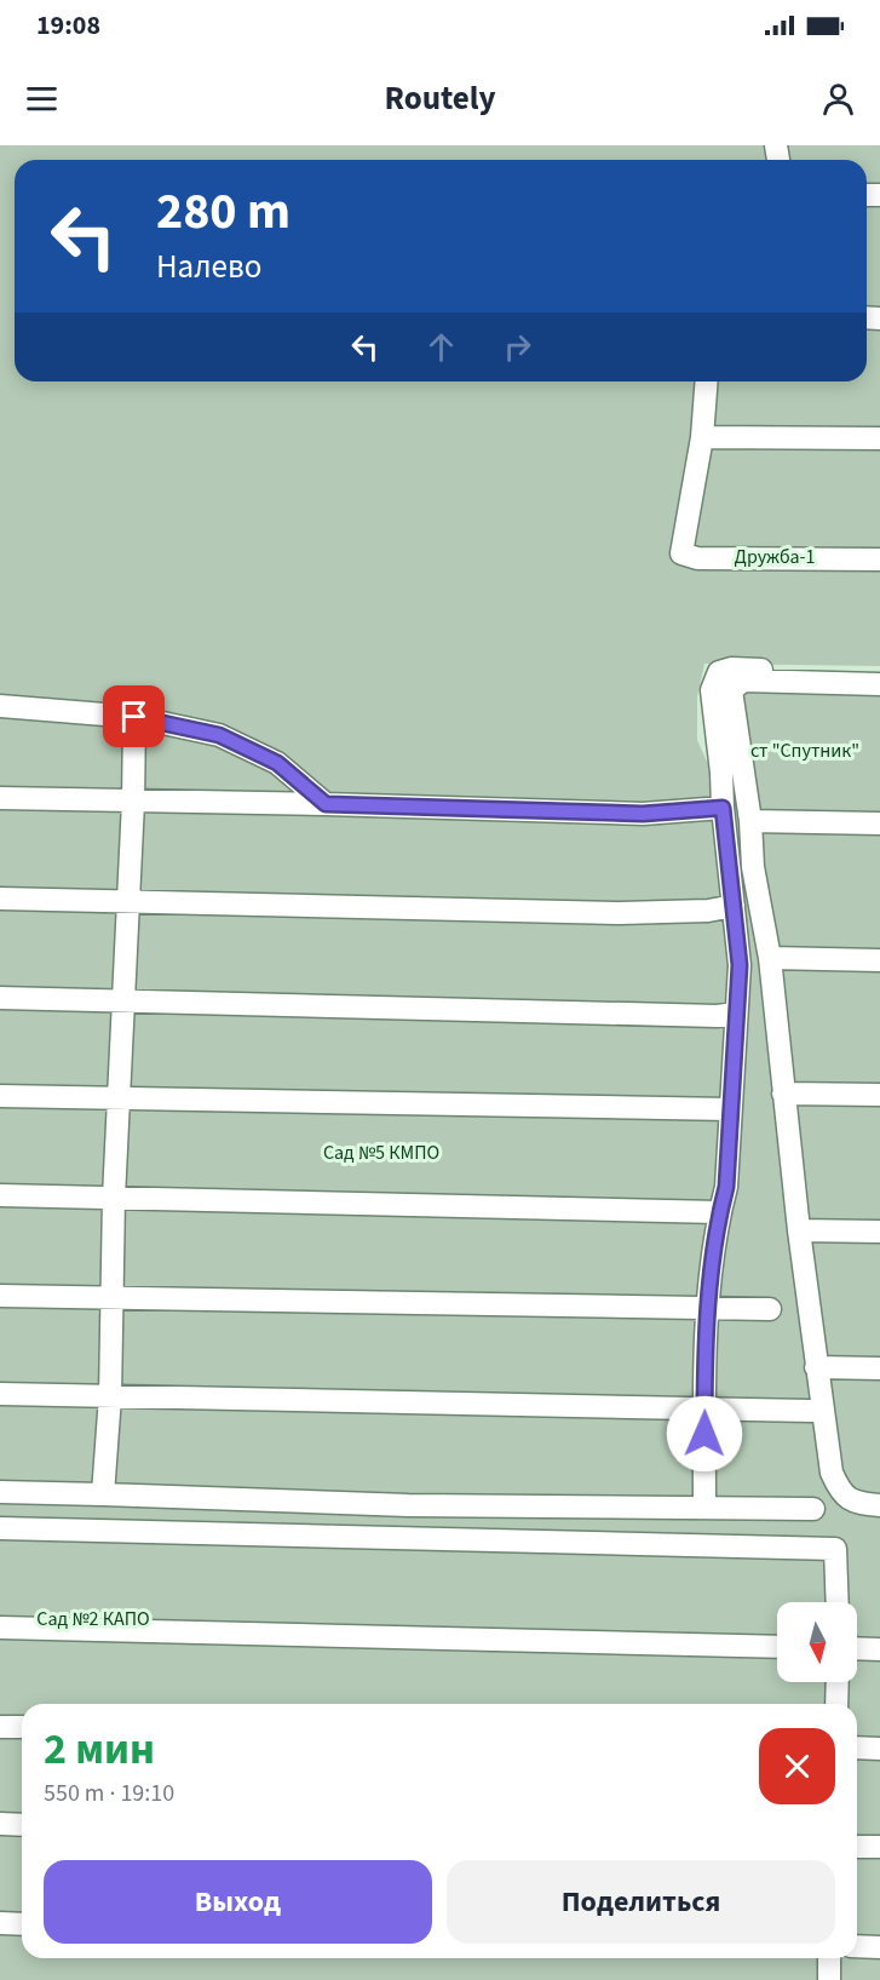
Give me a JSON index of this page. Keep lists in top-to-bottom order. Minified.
{"parks":["Дружба-1","ст \"Спутник\"","Сад №5 КМПО","Сад №2 КАПО"],"north":"bottom","page":{"status":"19:08","header":"Routely","turn":["280 m","Налево"],"heading":["2 мин","550 m · 19:10"],"buttons":["Выход","Поделиться"]}}
